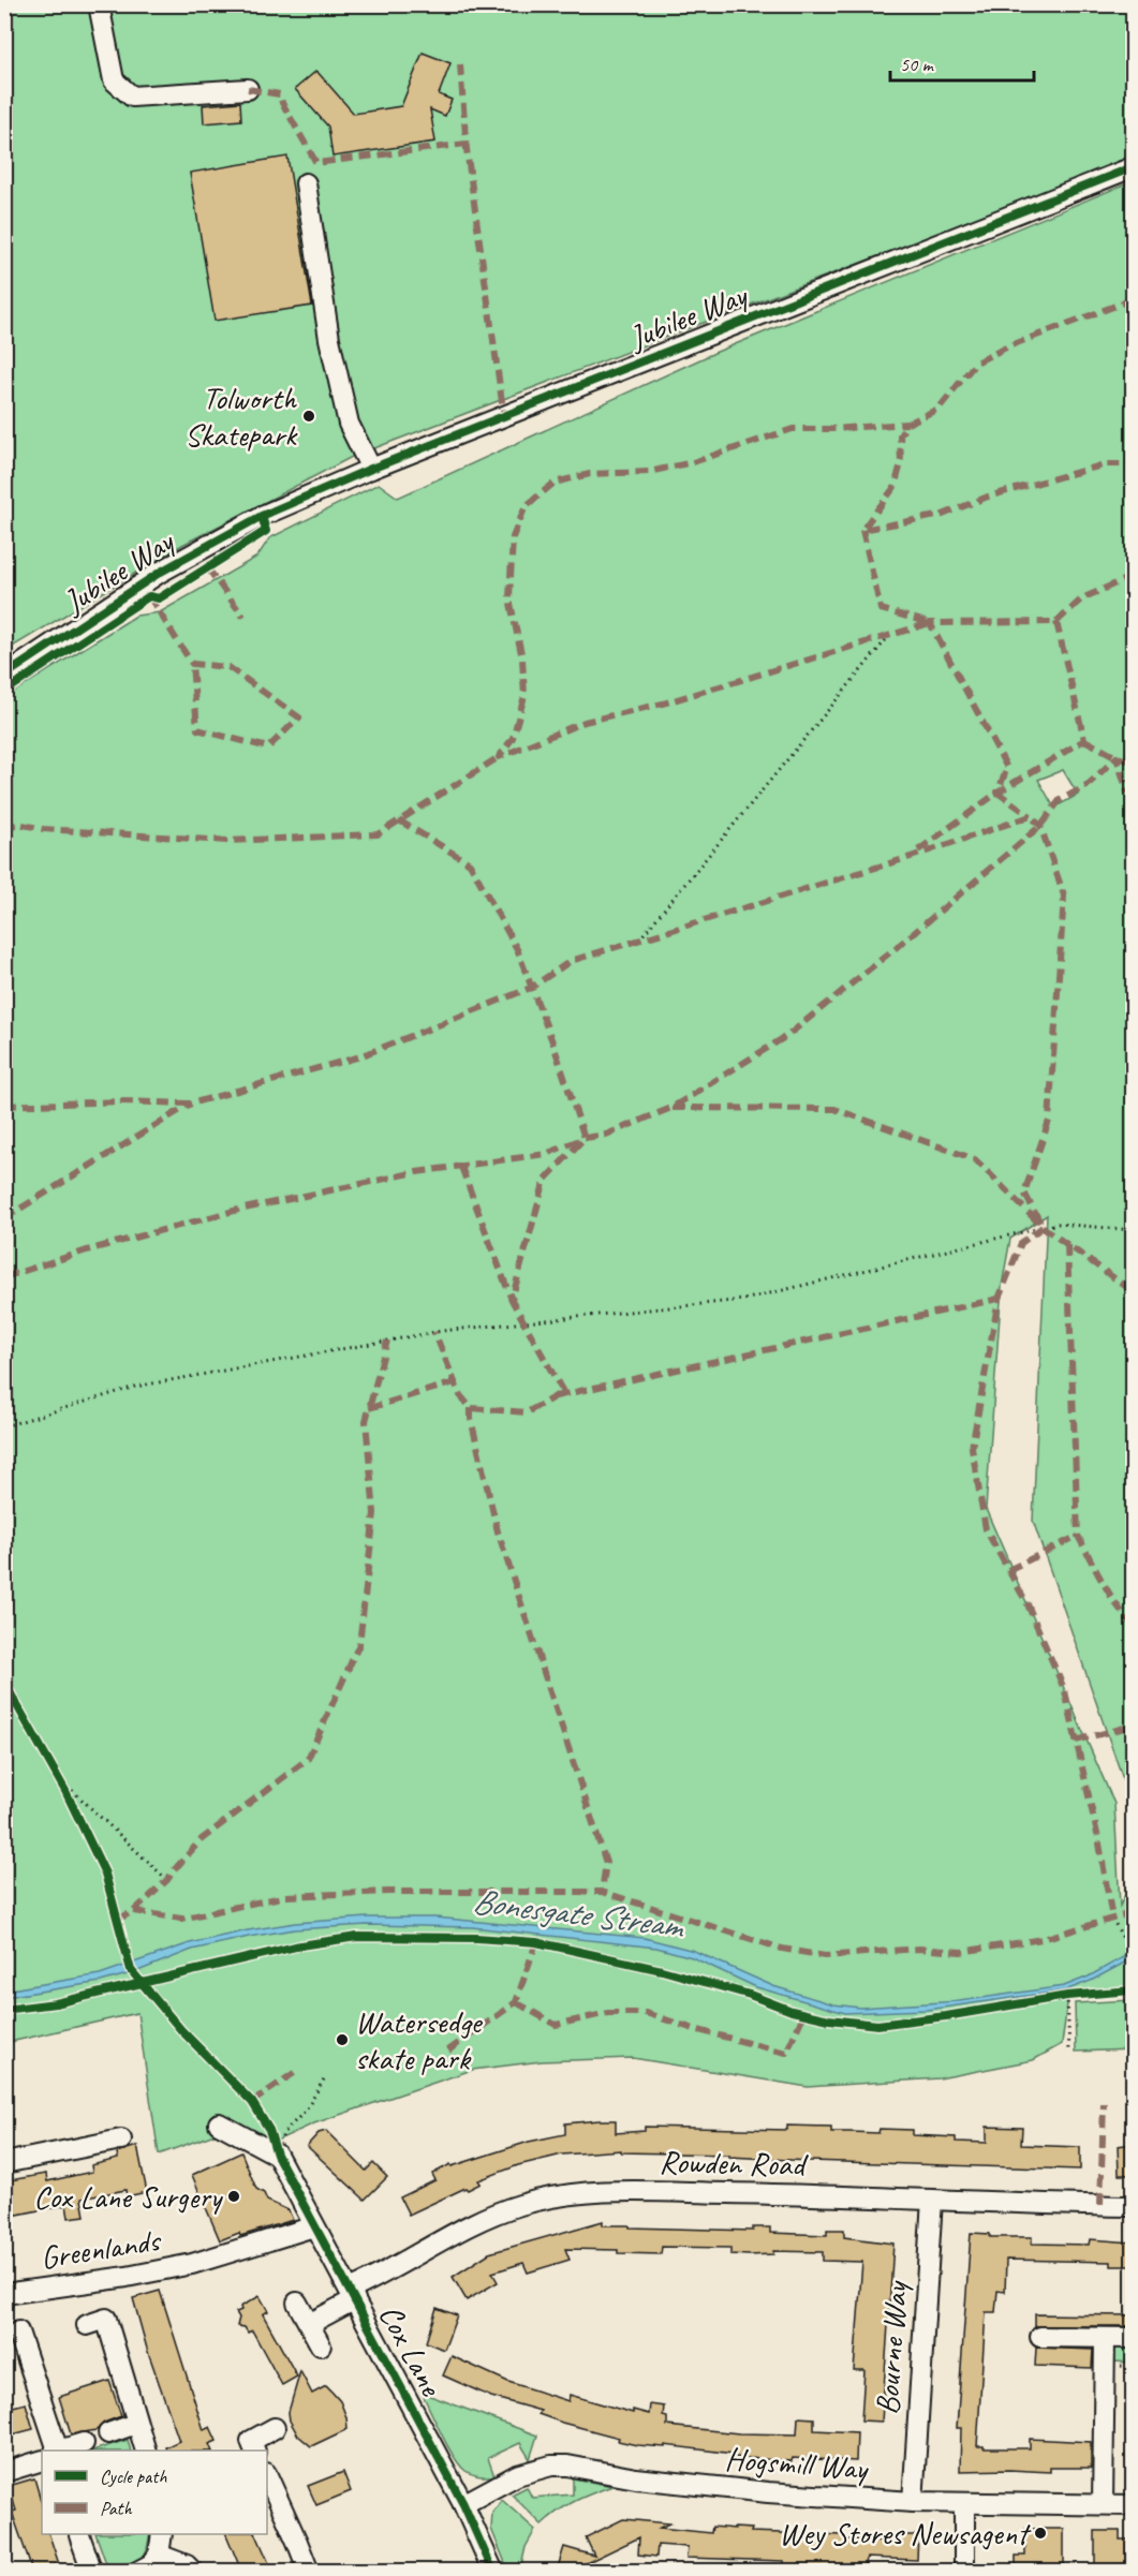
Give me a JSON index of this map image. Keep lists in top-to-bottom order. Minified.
{"streets":{"street":["Jubilee Way","Rowden Road","Greenlands","Bourne Way","Cox Lane","Hogsmill Way"]},"crossings":[["Rowden Road","Bourne Way"],["Rowden Road","Cox Lane"],["Greenlands","Cox Lane"],["Bourne Way","Hogsmill Way"],["Cox Lane","Hogsmill Way"]],"water":["Bonesgate Stream"],"places":["Tolworth Skatepark","Watersedge skate park","Cox Lane Surgery","Wey Stores Newsagent"],"legend":["Cycle path","Path"],"scale_bar":"50 m"}
